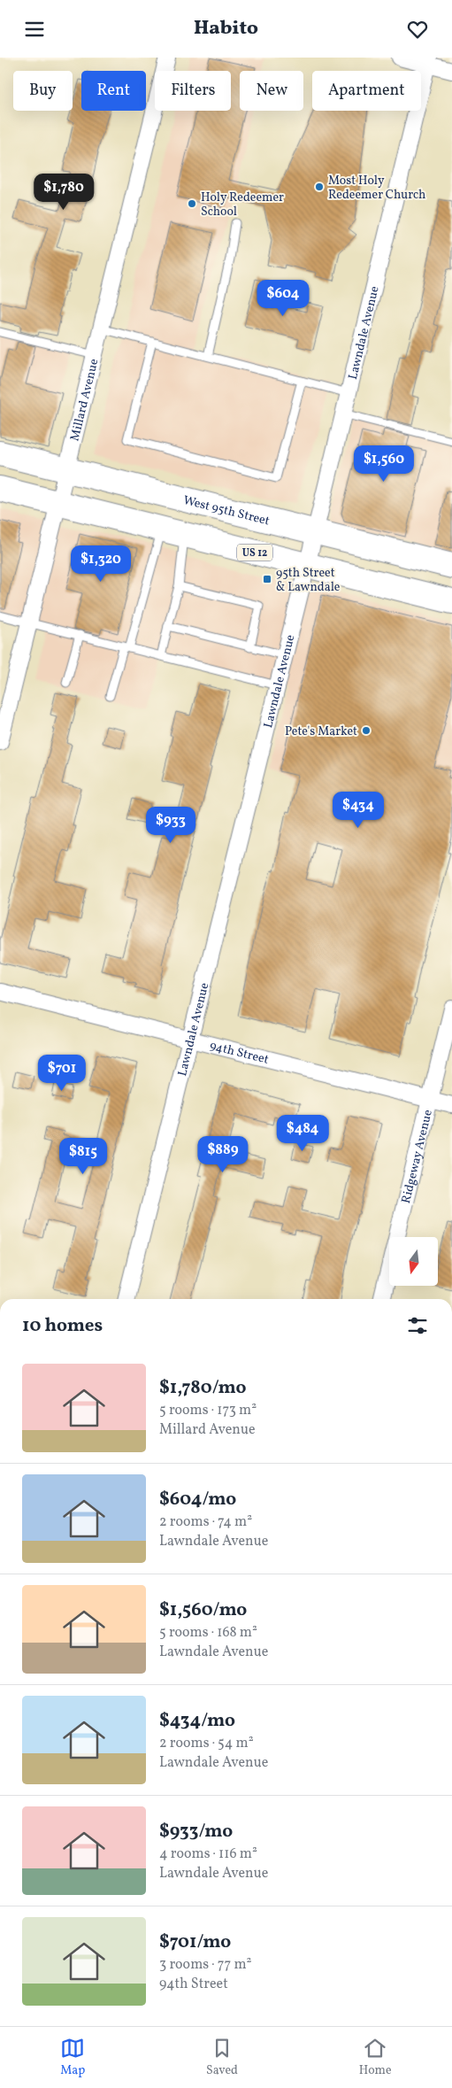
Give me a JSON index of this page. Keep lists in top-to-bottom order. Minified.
{"streets":{"main road":["West 95th Street","US 12"],"street":["Lawndale Avenue","Millard Avenue","94th Street","Ridgeway Avenue"]},"crossings":[["Lawndale Avenue","West 95th Street"],["Lawndale Avenue","US 12"],["Lawndale Avenue","94th Street"],["Millard Avenue","West 95th Street"],["Millard Avenue","US 12"],["94th Street","Ridgeway Avenue"]],"places":{"other":["Most Holy Redeemer Church","Holy Redeemer School","Pete's Market"],"transit":["95th Street & Lawndale"]},"north":"bottom","page":{"header":"Habito","chip":["Buy","Rent","Filters","New","Apartment"],"price":["$1,780","$604","$1,560","$1,320","$434","$933","$701","$484","$889","$815"],"heading":"10 homes","list":[{"name":"$1,780/mo","note":"5 rooms · 173 m² · Millard Avenue"},{"name":"$604/mo","note":"2 rooms · 74 m² · Lawndale Avenue"},{"name":"$1,560/mo","note":"5 rooms · 168 m² · Lawndale Avenue"},{"name":"$434/mo","note":"2 rooms · 54 m² · Lawndale Avenue"},{"name":"$933/mo","note":"4 rooms · 116 m² · Lawndale Avenue"},{"name":"$701/mo","note":"3 rooms · 77 m² · 94th Street"}],"tabs":["Map","Saved","Home"]}}
